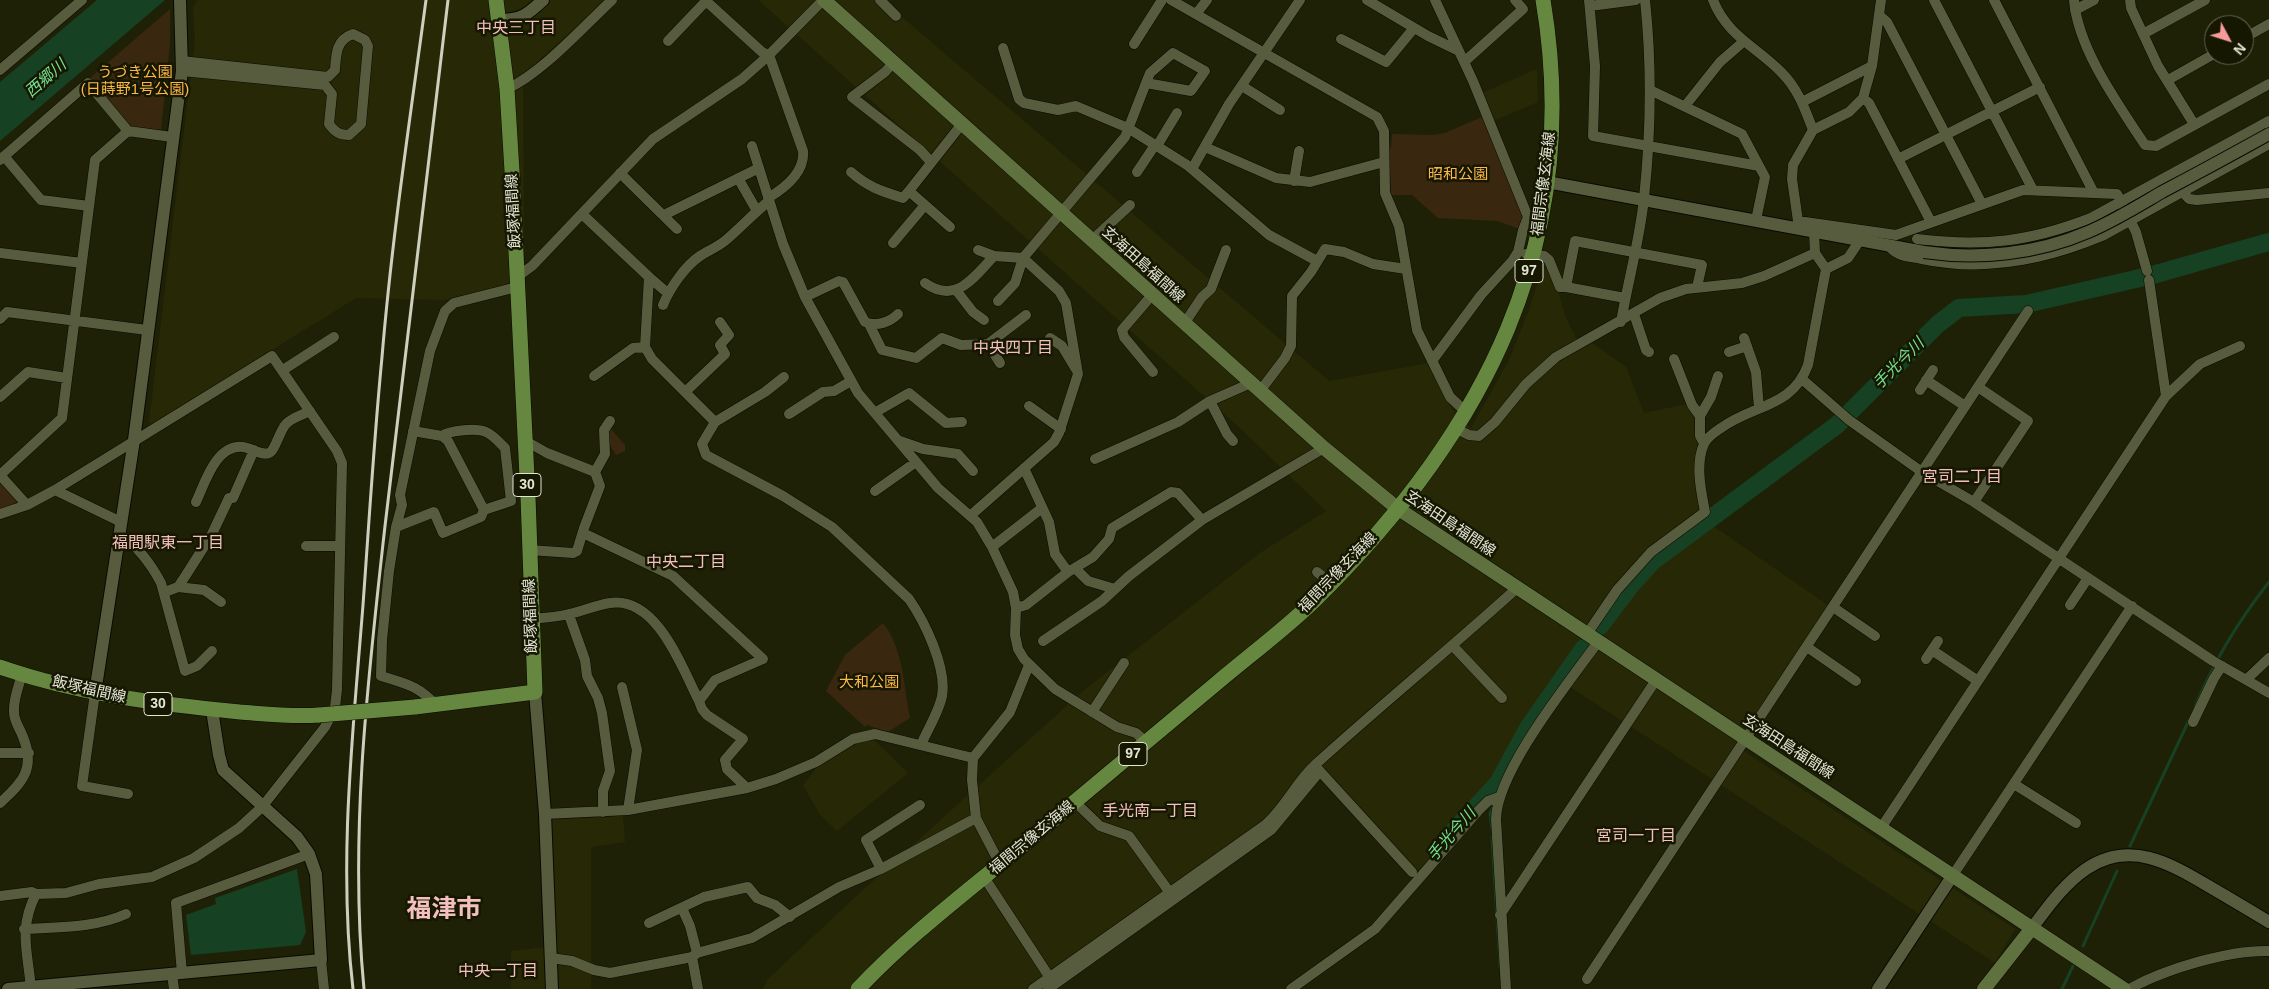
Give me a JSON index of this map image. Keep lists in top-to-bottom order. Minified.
{"streets":{"main road":["福間宗像玄海線","飯塚福間線","玄海田島福間線","97","30"]},"crossings":[["福間宗像玄海線","玄海田島福間線"]],"districts":["中央三丁目","中央四丁目","宮司二丁目","福間駅東一丁目","中央二丁目","手光南一丁目","宮司一丁目","福津市","中央一丁目"],"water":["西郷川","手光今川"],"parks":["うづき公園 (日蒔野1号公園)","昭和公園","大和公園"],"north":"bottom right"}
